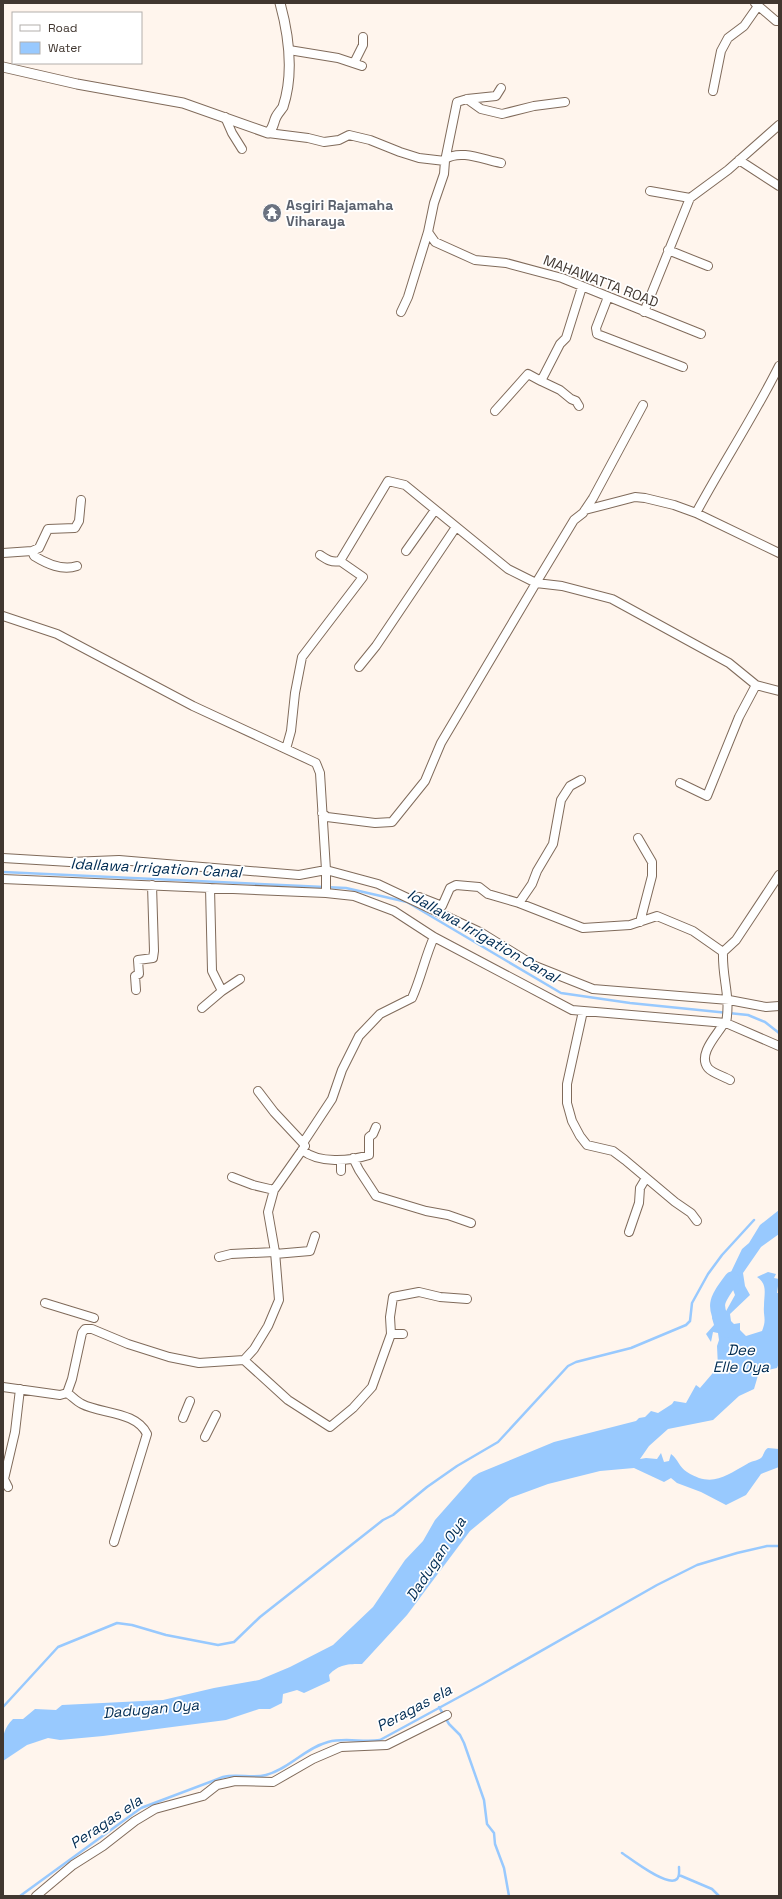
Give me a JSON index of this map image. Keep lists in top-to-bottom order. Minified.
{"streets":{"street":["MAHAWATTA ROAD"]},"water":["Idallawa Irrigation Canal","Dee Elle Oya","Dadugan Oya","Peragas ela"],"places":{"temple":["Asgiri Rajamaha Viharaya"]},"legend":["Road","Water"]}
